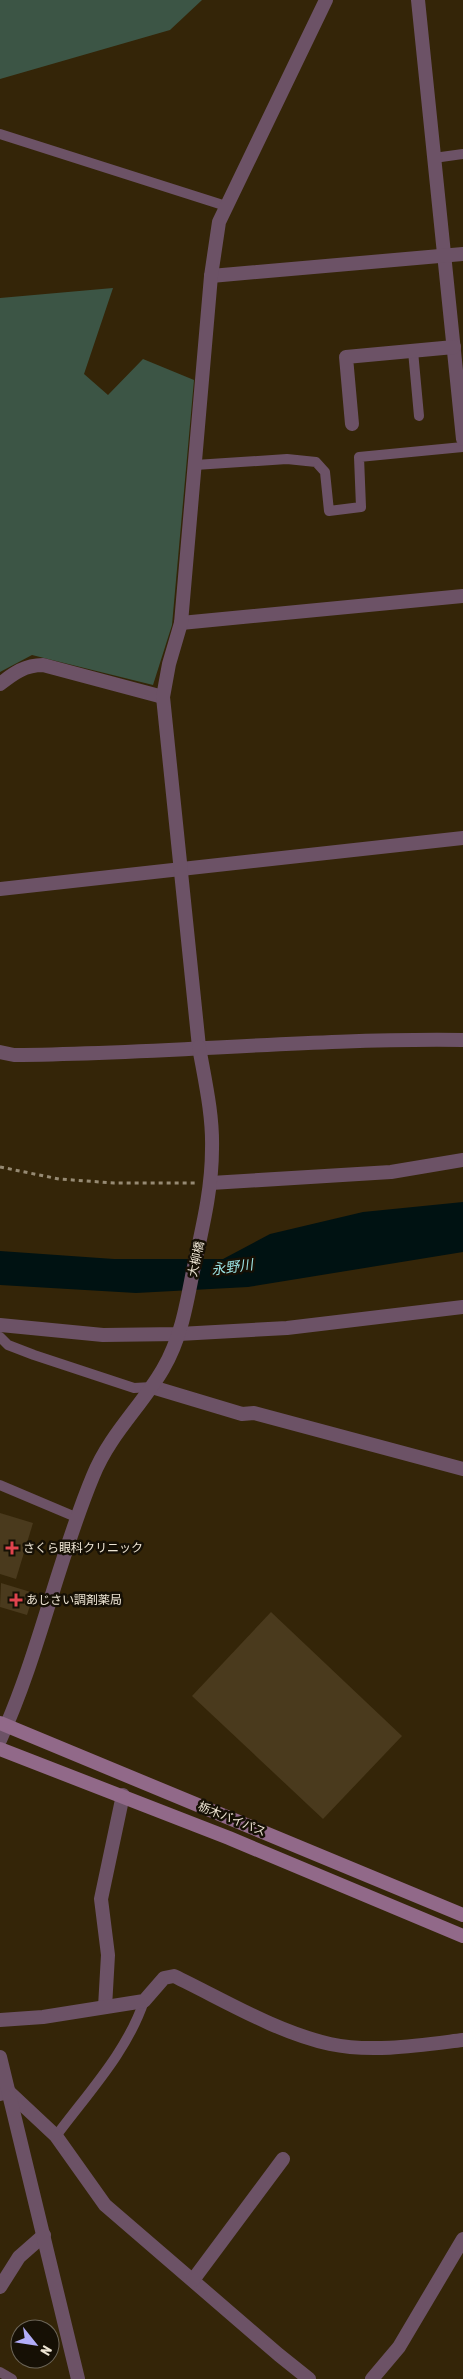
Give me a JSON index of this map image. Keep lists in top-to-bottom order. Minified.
{"streets":{"main road":["栃木バイパス"],"street":["大柳橋"]},"crossings":[["大柳橋","栃木バイパス"]],"water":["永野川"],"places":{"health":["さくら眼科クリニック","あじさい調剤薬局"]},"north":"bottom right"}
